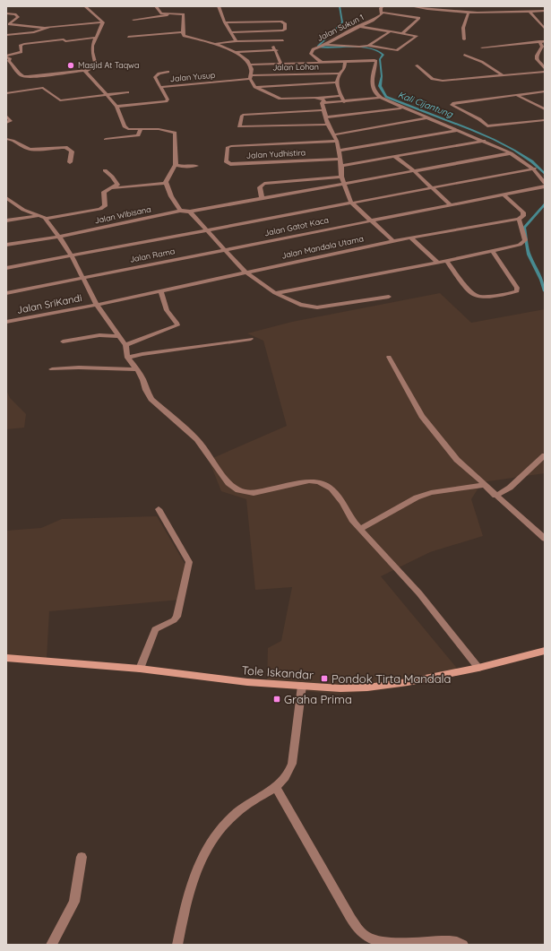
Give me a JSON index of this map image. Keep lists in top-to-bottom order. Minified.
{"streets":{"main road":["Tole Iskandar"],"street":["Jalan Sukun 1","Jalan Lohan","Jalan Yusup","Jalan Yudhistira","Jalan Wibisana","Jalan Gatot Kaca","Jalan Mandala Utama","Jalan Rama","Jalan SriKandi"]},"crossings":[["Jalan Lohan","Jalan Yusup"],["Jalan Gatot Kaca","Jalan Rama"],["Jalan Mandala Utama","Jalan SriKandi"]],"water":["Kali Cijantung"],"places":{"other":["Masjid At Taqwa"],"transit":["Pondok Tirta Mandala","Graha Prima"]}}
